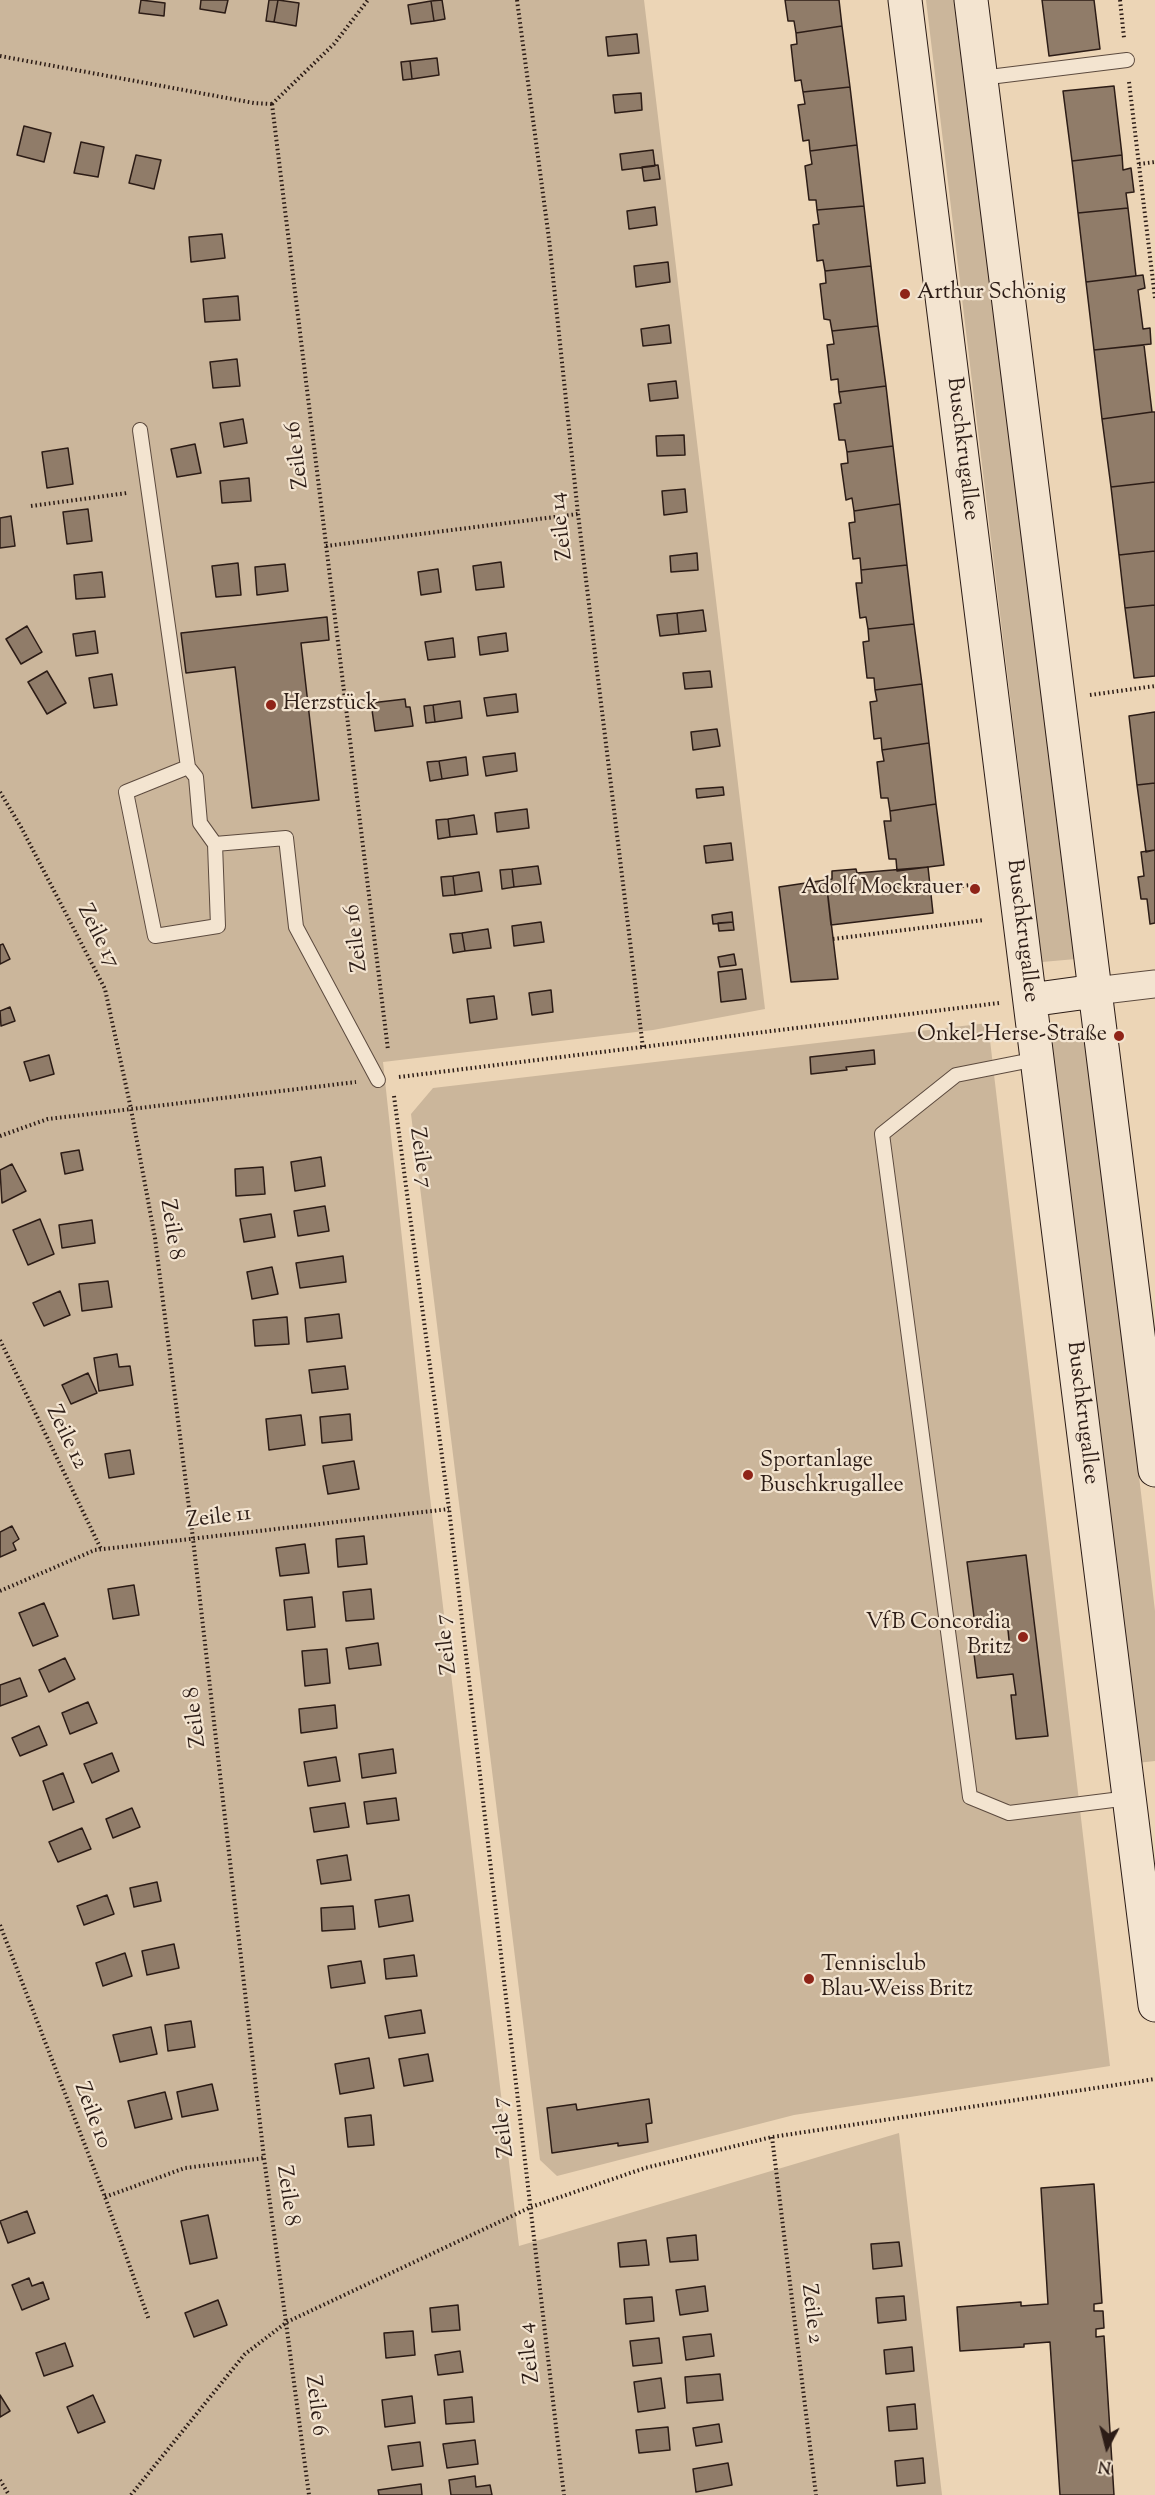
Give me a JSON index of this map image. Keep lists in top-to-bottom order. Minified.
{"streets":{"main road":["Buschkrugallee"],"path":["Zeile 16","Zeile 14","Zeile 17","Zeile 7","Zeile 8","Zeile 12","Zeile 11","Zeile 10","Zeile 2","Zeile 4","Zeile 6"]},"crossings":[["Zeile 16","Zeile 7"],["Zeile 17","Zeile 8"],["Zeile 7","Zeile 11"],["Zeile 7","Zeile 4"],["Zeile 8","Zeile 11"],["Zeile 8","Zeile 6"],["Zeile 12","Zeile 11"]],"places":["Arthur Schönig","Herzstück","Adolf Mockrauer","Onkel-Herse-Straße","Sportanlage Buschkrugallee","VfB Concordia Britz","Tennisclub Blau-Weiss Britz"],"north":"bottom"}
